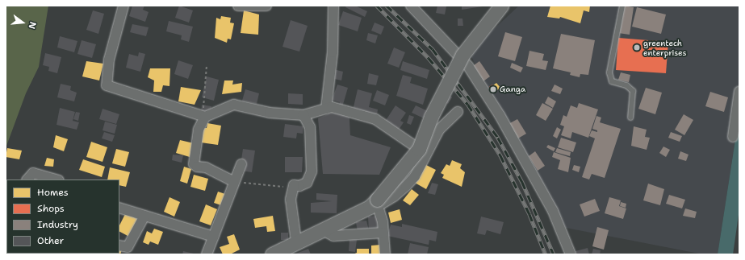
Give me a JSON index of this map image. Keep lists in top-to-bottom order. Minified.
{"places":["greentech enterprises","Ganga"],"legend":["Homes","Shops","Industry","Other"],"north":"right"}
